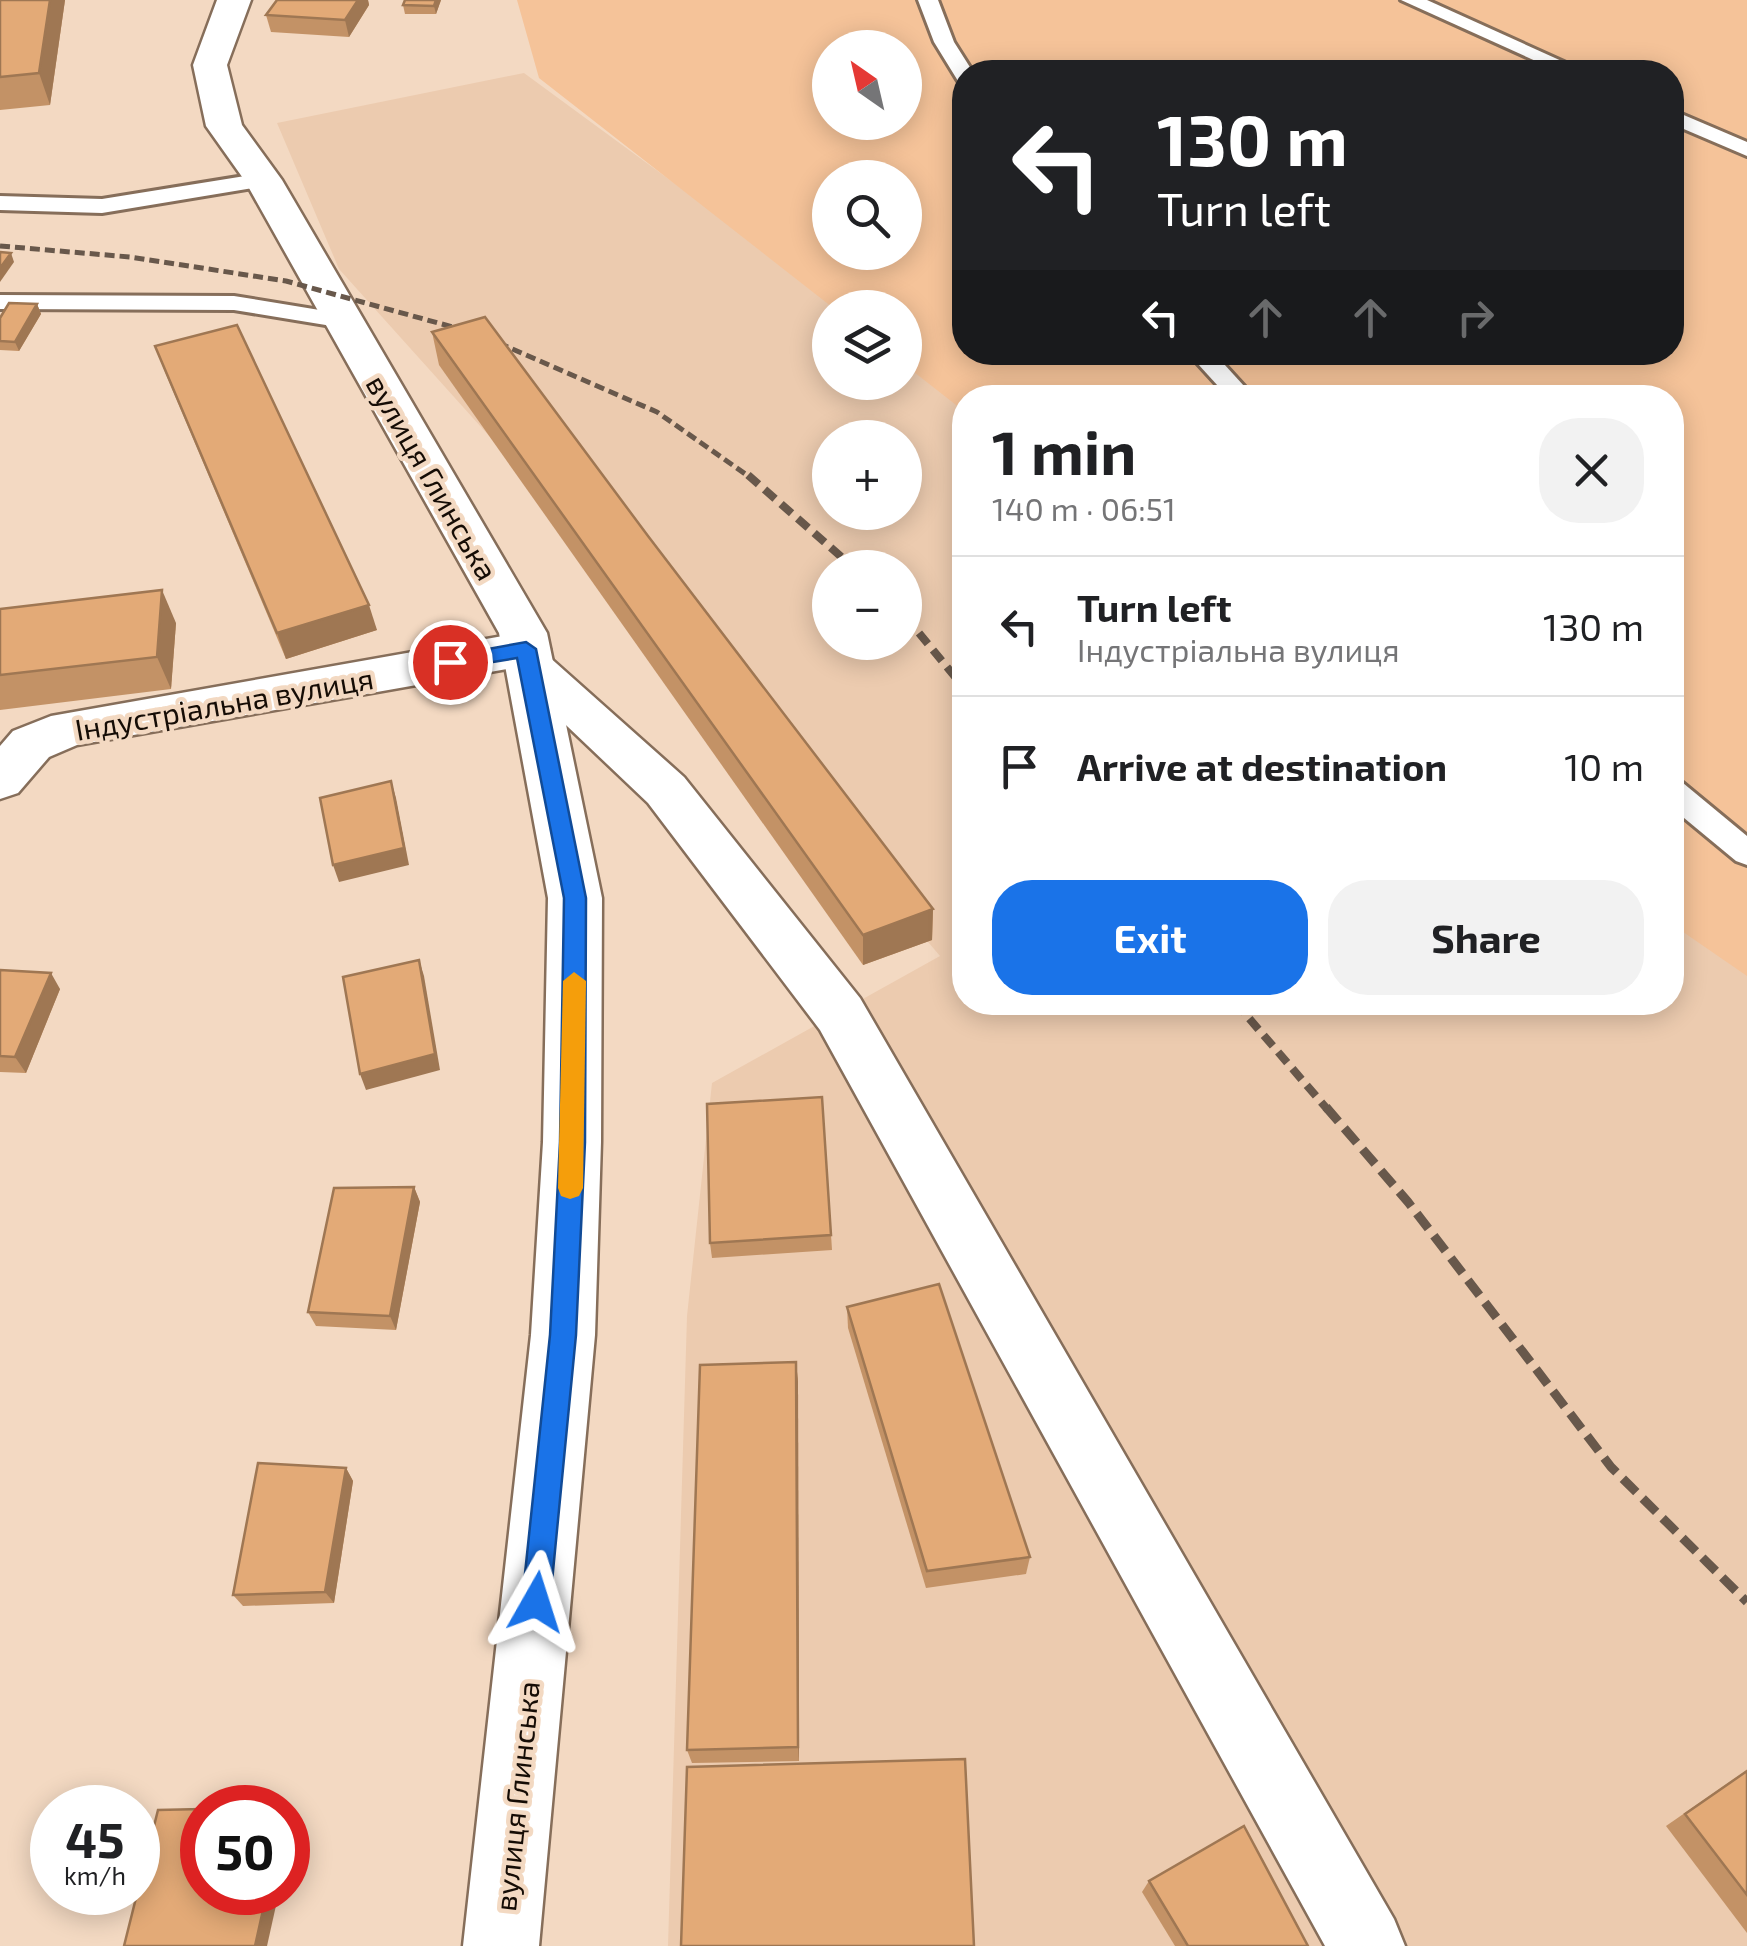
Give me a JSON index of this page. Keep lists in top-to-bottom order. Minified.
{"streets":{"main road":["вулиця Глинська","Індустріальна вулиця"]},"crossings":[["вулиця Глинська","Індустріальна вулиця"]],"north":"top left","page":{"map_buttons":["+","−"],"turn":["130 m","Turn left"],"heading":["1 min","140 m · 06:51"],"list":[{"name":"Turn left","note":"Індустріальна вулиця","value":"130 m"},{"name":"Arrive at destination","value":"10 m"}],"buttons":["Exit","Share"],"speed":"45 km/h","limit":"50"}}
